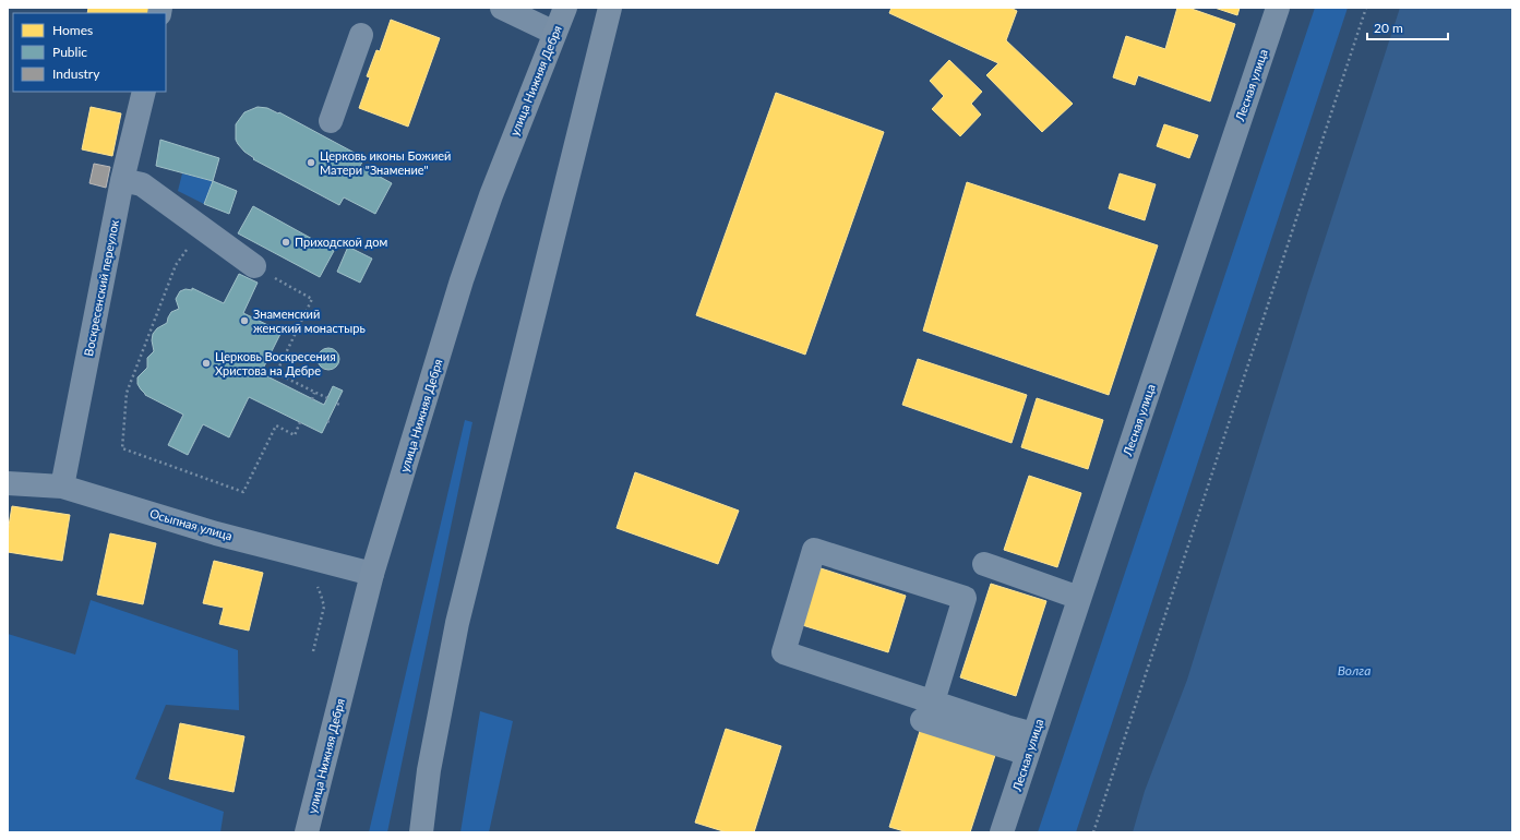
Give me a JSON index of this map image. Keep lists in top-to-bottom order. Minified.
{"streets":{"highway":["улица Нижняя Дебря"],"street":["Лесная улица","Воскресенский переулок","Осыпная улица"]},"crossings":[["улица Нижняя Дебря","Осыпная улица"],["Воскресенский переулок","Осыпная улица"]],"water":["Волга"],"places":["Церковь иконы Божией Матери \"Знамение\"","Приходской дом","Знаменский женский монастырь","Церковь Воскресения Христова на Дебре"],"legend":["Homes","Public","Industry"],"scale_bar":"20 m"}
